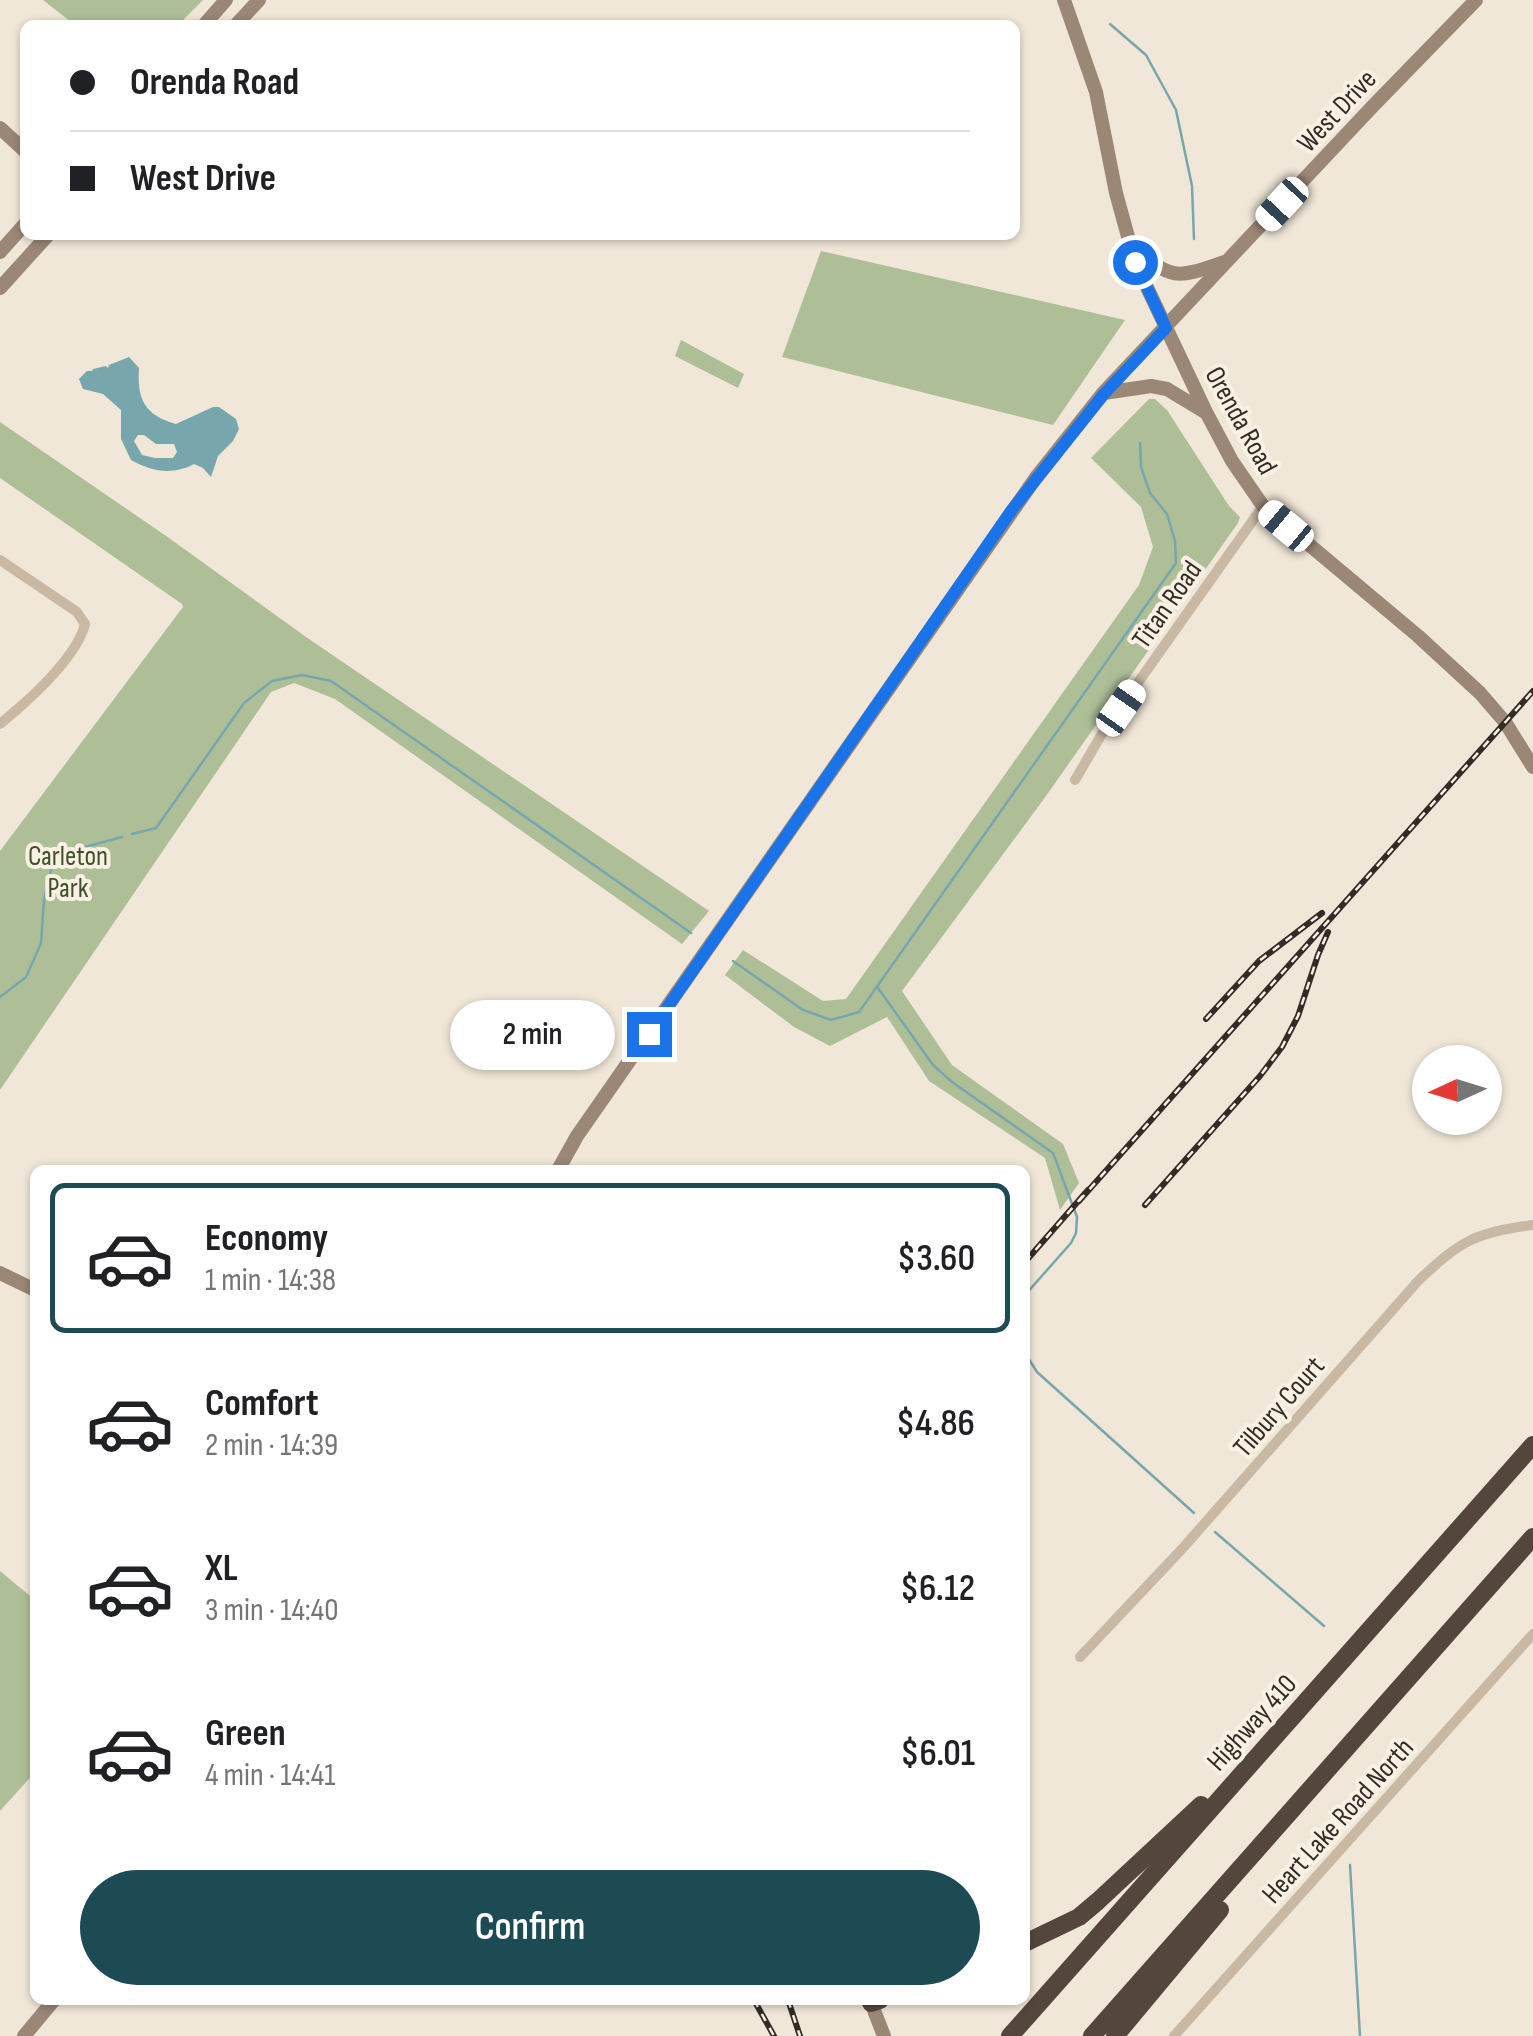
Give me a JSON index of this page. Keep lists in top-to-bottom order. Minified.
{"streets":{"highway":["Highway 410"],"street":["West Drive","Orenda Road","Titan Road","Tilbury Court","Heart Lake Road North"]},"crossings":[["West Drive","Orenda Road"],["Orenda Road","Titan Road"]],"parks":["Carleton Park"],"north":"left","page":{"banner":["Orenda Road","West Drive"],"bubble":"2 min","list":[{"name":"Economy","note":"1 min · 14:38","value":"$3.60"},{"name":"Comfort","note":"2 min · 14:39","value":"$4.86"},{"name":"XL","note":"3 min · 14:40","value":"$6.12"},{"name":"Green","note":"4 min · 14:41","value":"$6.01"}],"buttons":"Confirm"}}
